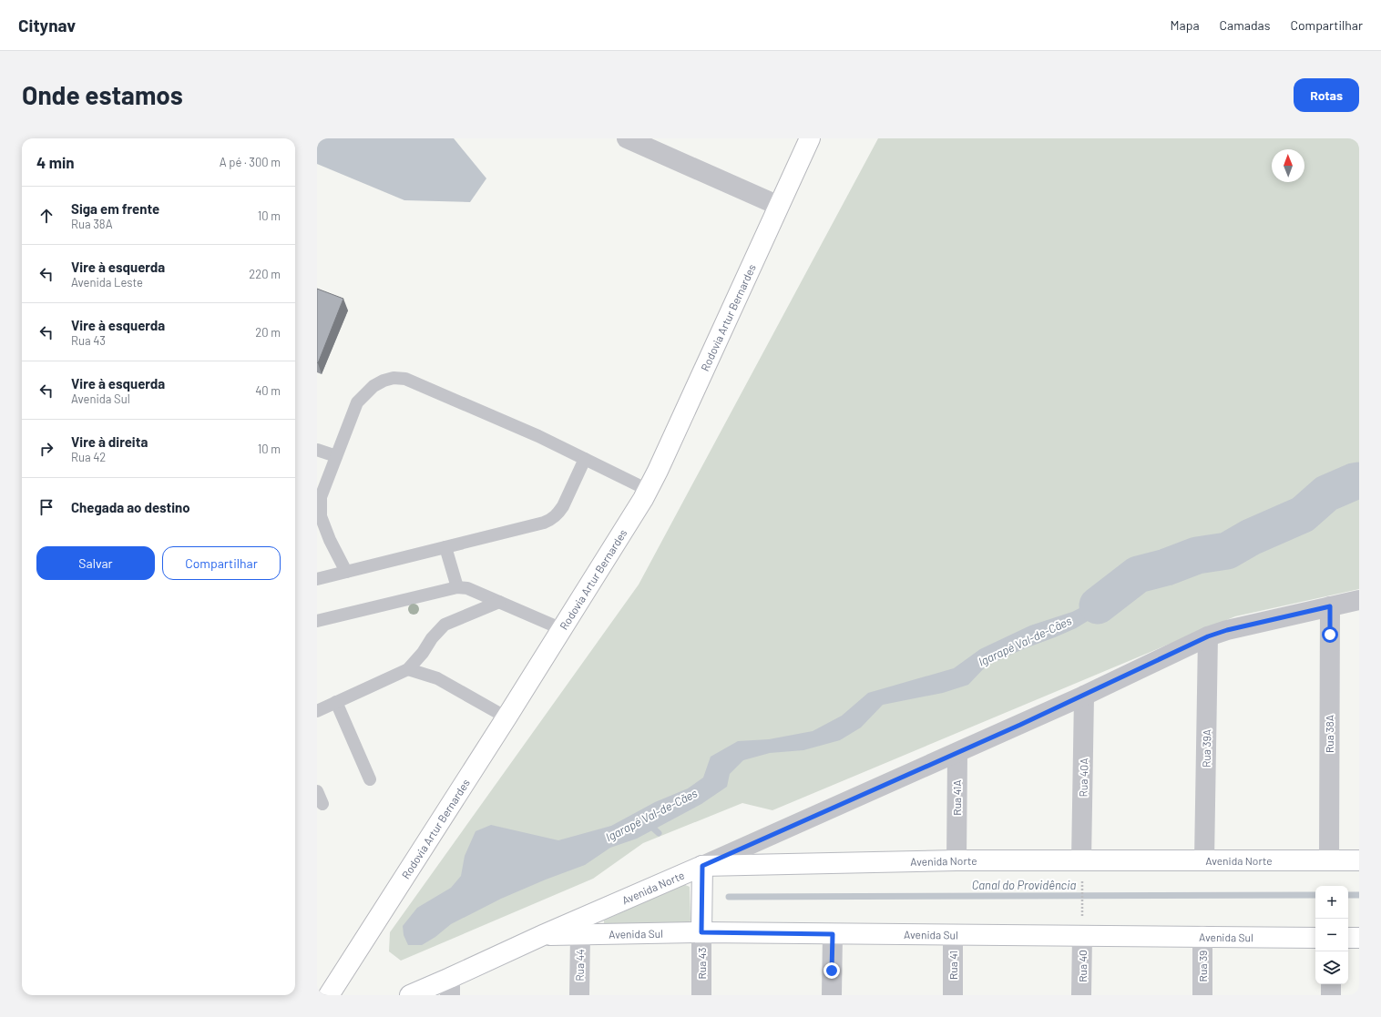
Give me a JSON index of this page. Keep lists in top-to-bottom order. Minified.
{"streets":{"street":["Rodovia Artur Bernardes","Rua 38A","Rua 39A","Rua 40A","Rua 41A","Avenida Norte","Avenida Sul","Rua 43","Rua 44","Rua 41","Rua 40","Rua 39"]},"crossings":[["Rua 38A","Avenida Norte"],["Rua 39A","Avenida Norte"],["Rua 40A","Avenida Norte"],["Rua 41A","Avenida Norte"],["Avenida Norte","Avenida Sul"],["Avenida Norte","Rua 43"],["Avenida Sul","Rua 43"],["Avenida Sul","Rua 44"],["Avenida Sul","Rua 41"],["Avenida Sul","Rua 40"],["Avenida Sul","Rua 39"]],"water":["Igarapé Val-de-Cães","Canal do Providência"],"north":"top","page":{"header":"Citynav","nav":["Mapa","Camadas","Compartilhar"],"buttons":["Rotas",["Salvar","Compartilhar"]],"title":"Onde estamos","heading":["4 min","A pé · 300 m"],"list":[["Siga em frente","Rua 38A","10 m"],["Vire à esquerda","Avenida Leste","220 m"],["Vire à esquerda","Rua 43","20 m"],["Vire à esquerda","Avenida Sul","40 m"],["Vire à direita","Rua 42","10 m"],"Chegada ao destino"],"map_buttons":["+","−"]}}
